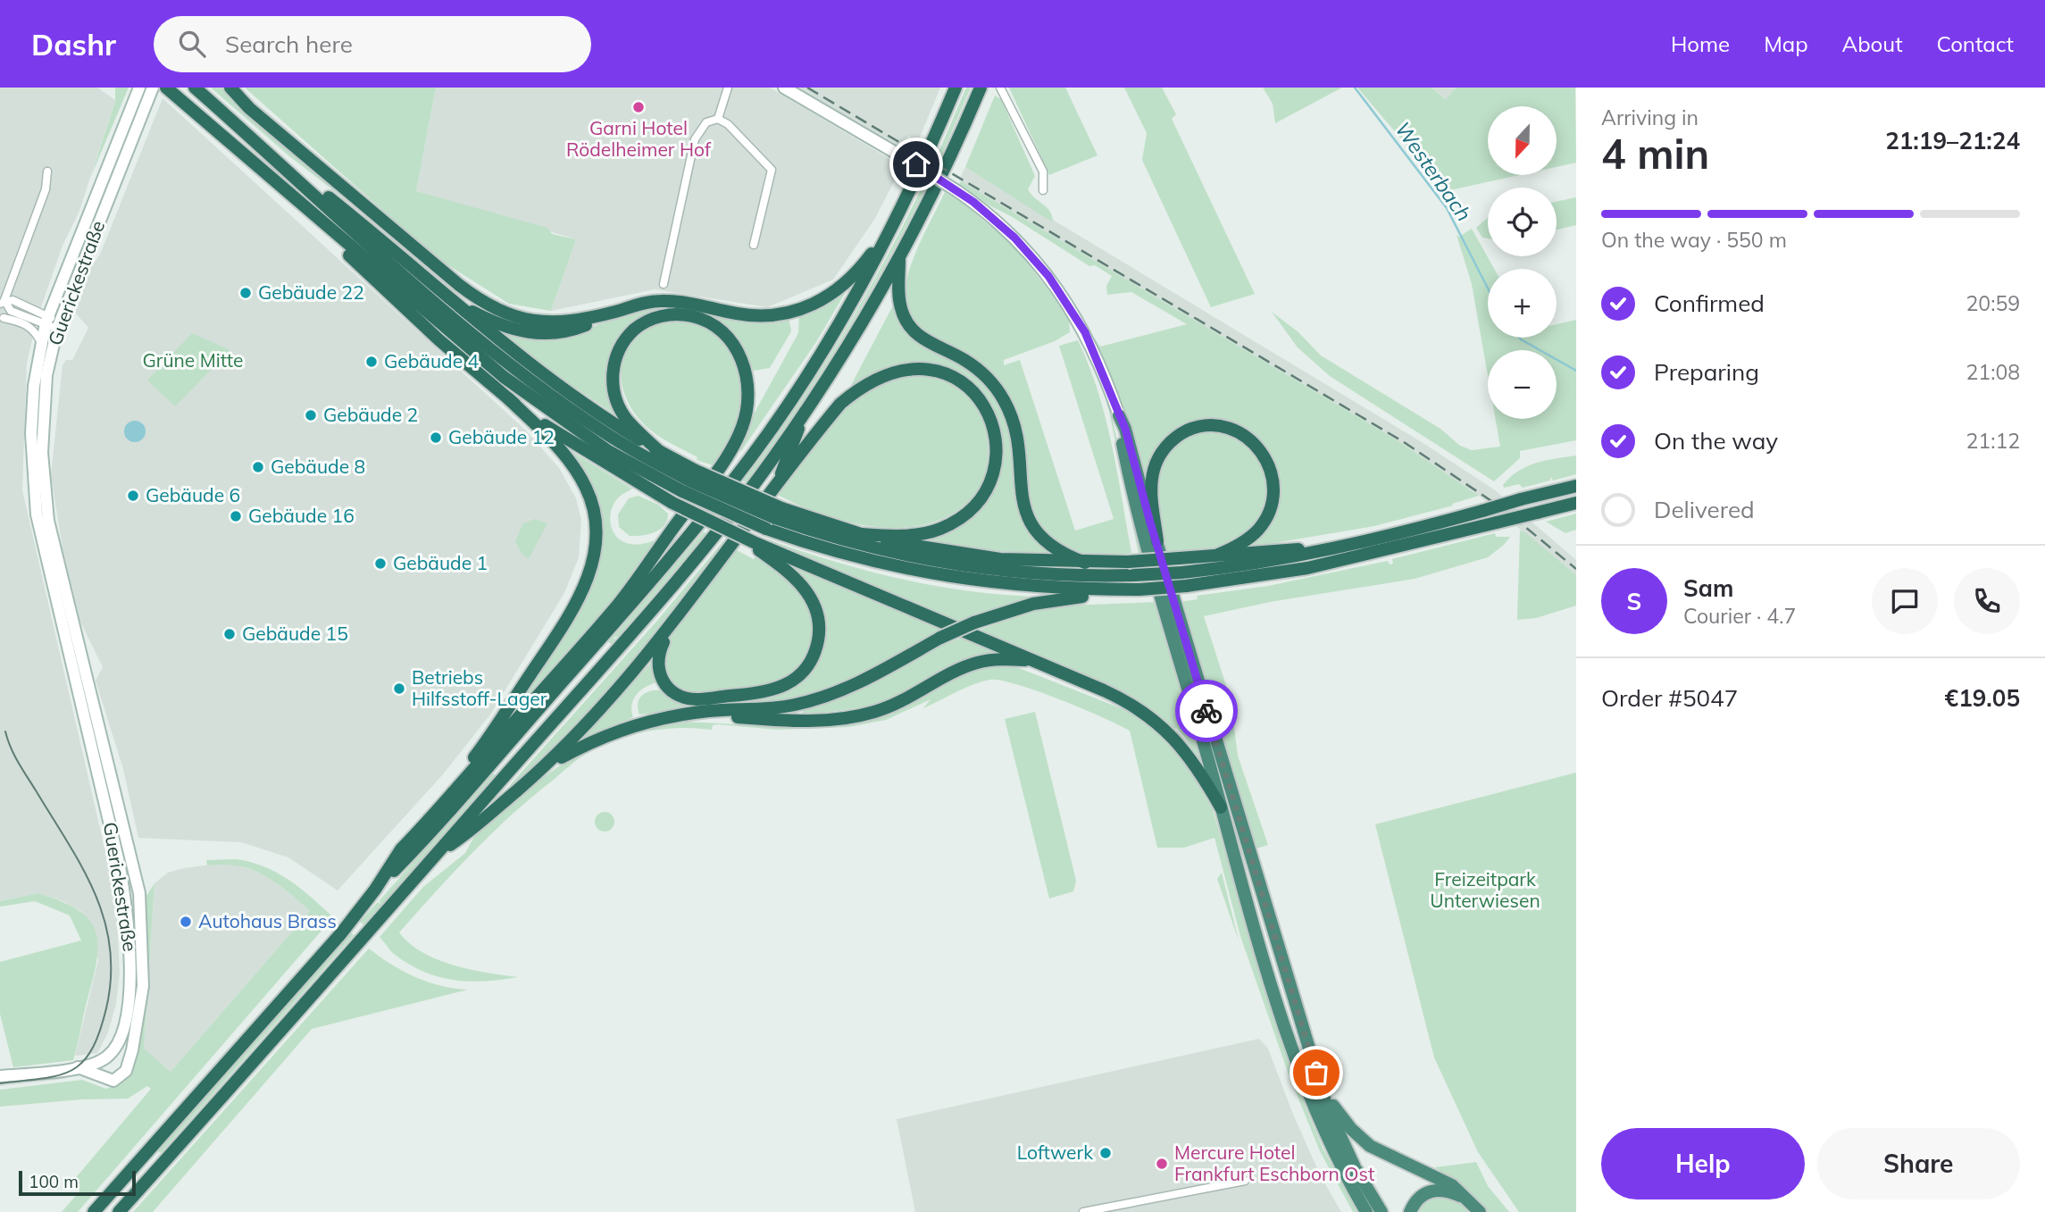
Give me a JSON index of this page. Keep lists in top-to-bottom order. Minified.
{"streets":{"main road":["Guerickestraße"]},"water":["Westerbach"],"parks":["Grüne Mitte","Freizeitpark Unterwiesen"],"places":["Garni Hotel Rödelheimer Hof","Gebäude 22","Gebäude 4","Gebäude 2","Gebäude 12","Gebäude 8","Gebäude 6","Gebäude 16","Gebäude 1","Gebäude 15","Betriebs Hilfsstoff-Lager","Autohaus Brass","Loftwerk","Mercure Hotel Frankfurt Eschborn Ost"],"scale_bar":"100 m","north":"bottom","page":{"header":"Dashr","search":"Search here","nav":["Home","Map","About","Contact"],"heading":["4 min","Arriving in","21:19–21:24"],"panel":["Sam","Courier · 4.7","Order #5047","€19.05"],"map_buttons":["+","−"],"bar":"On the way · 550 m","list":[["Confirmed","20:59"],["Preparing","21:08"],["On the way","21:12"],"Delivered"],"round":"S","buttons":["Help","Share"],"scale":"100 m"}}
